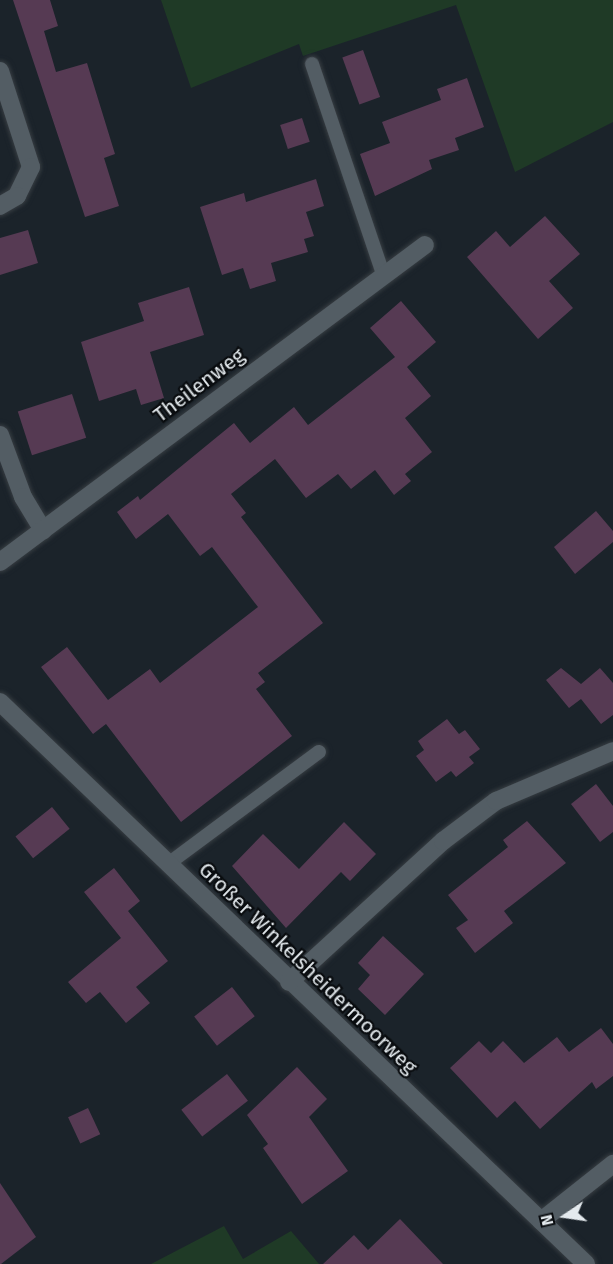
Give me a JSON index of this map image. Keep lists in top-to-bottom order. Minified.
{"streets":{"street":["Theilenweg","Großer Winkelsheidermoorweg"]},"north":"left"}
